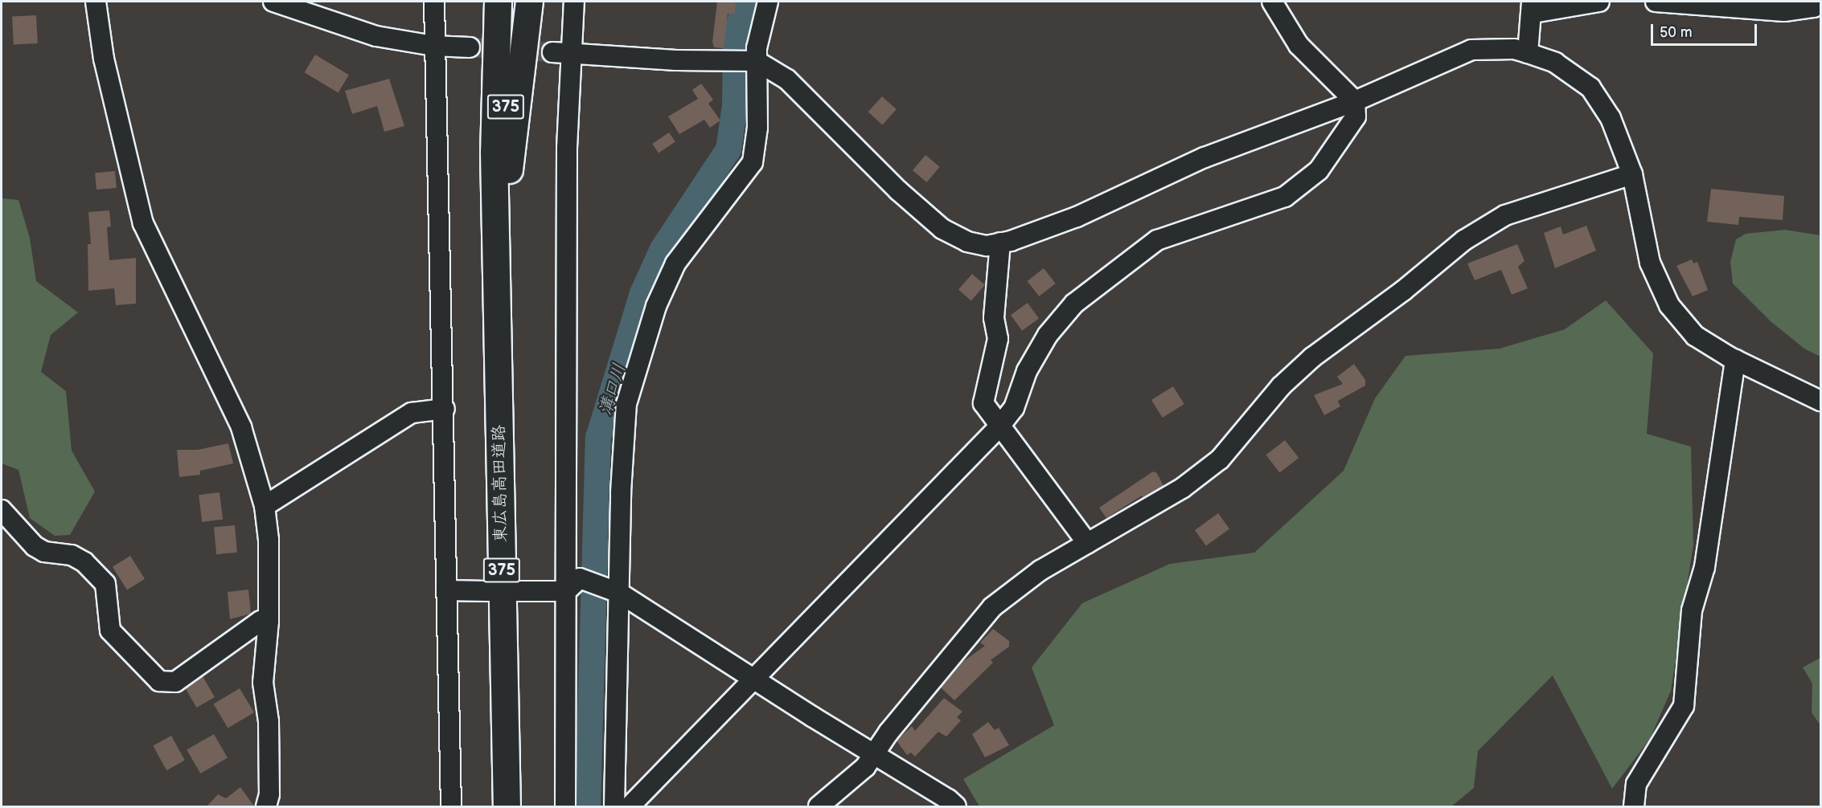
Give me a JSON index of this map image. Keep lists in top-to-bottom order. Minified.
{"streets":{"highway":["375","東広島高田道路"]},"crossings":[["375","東広島高田道路"]],"water":["溝口川"],"scale_bar":"50 m"}
